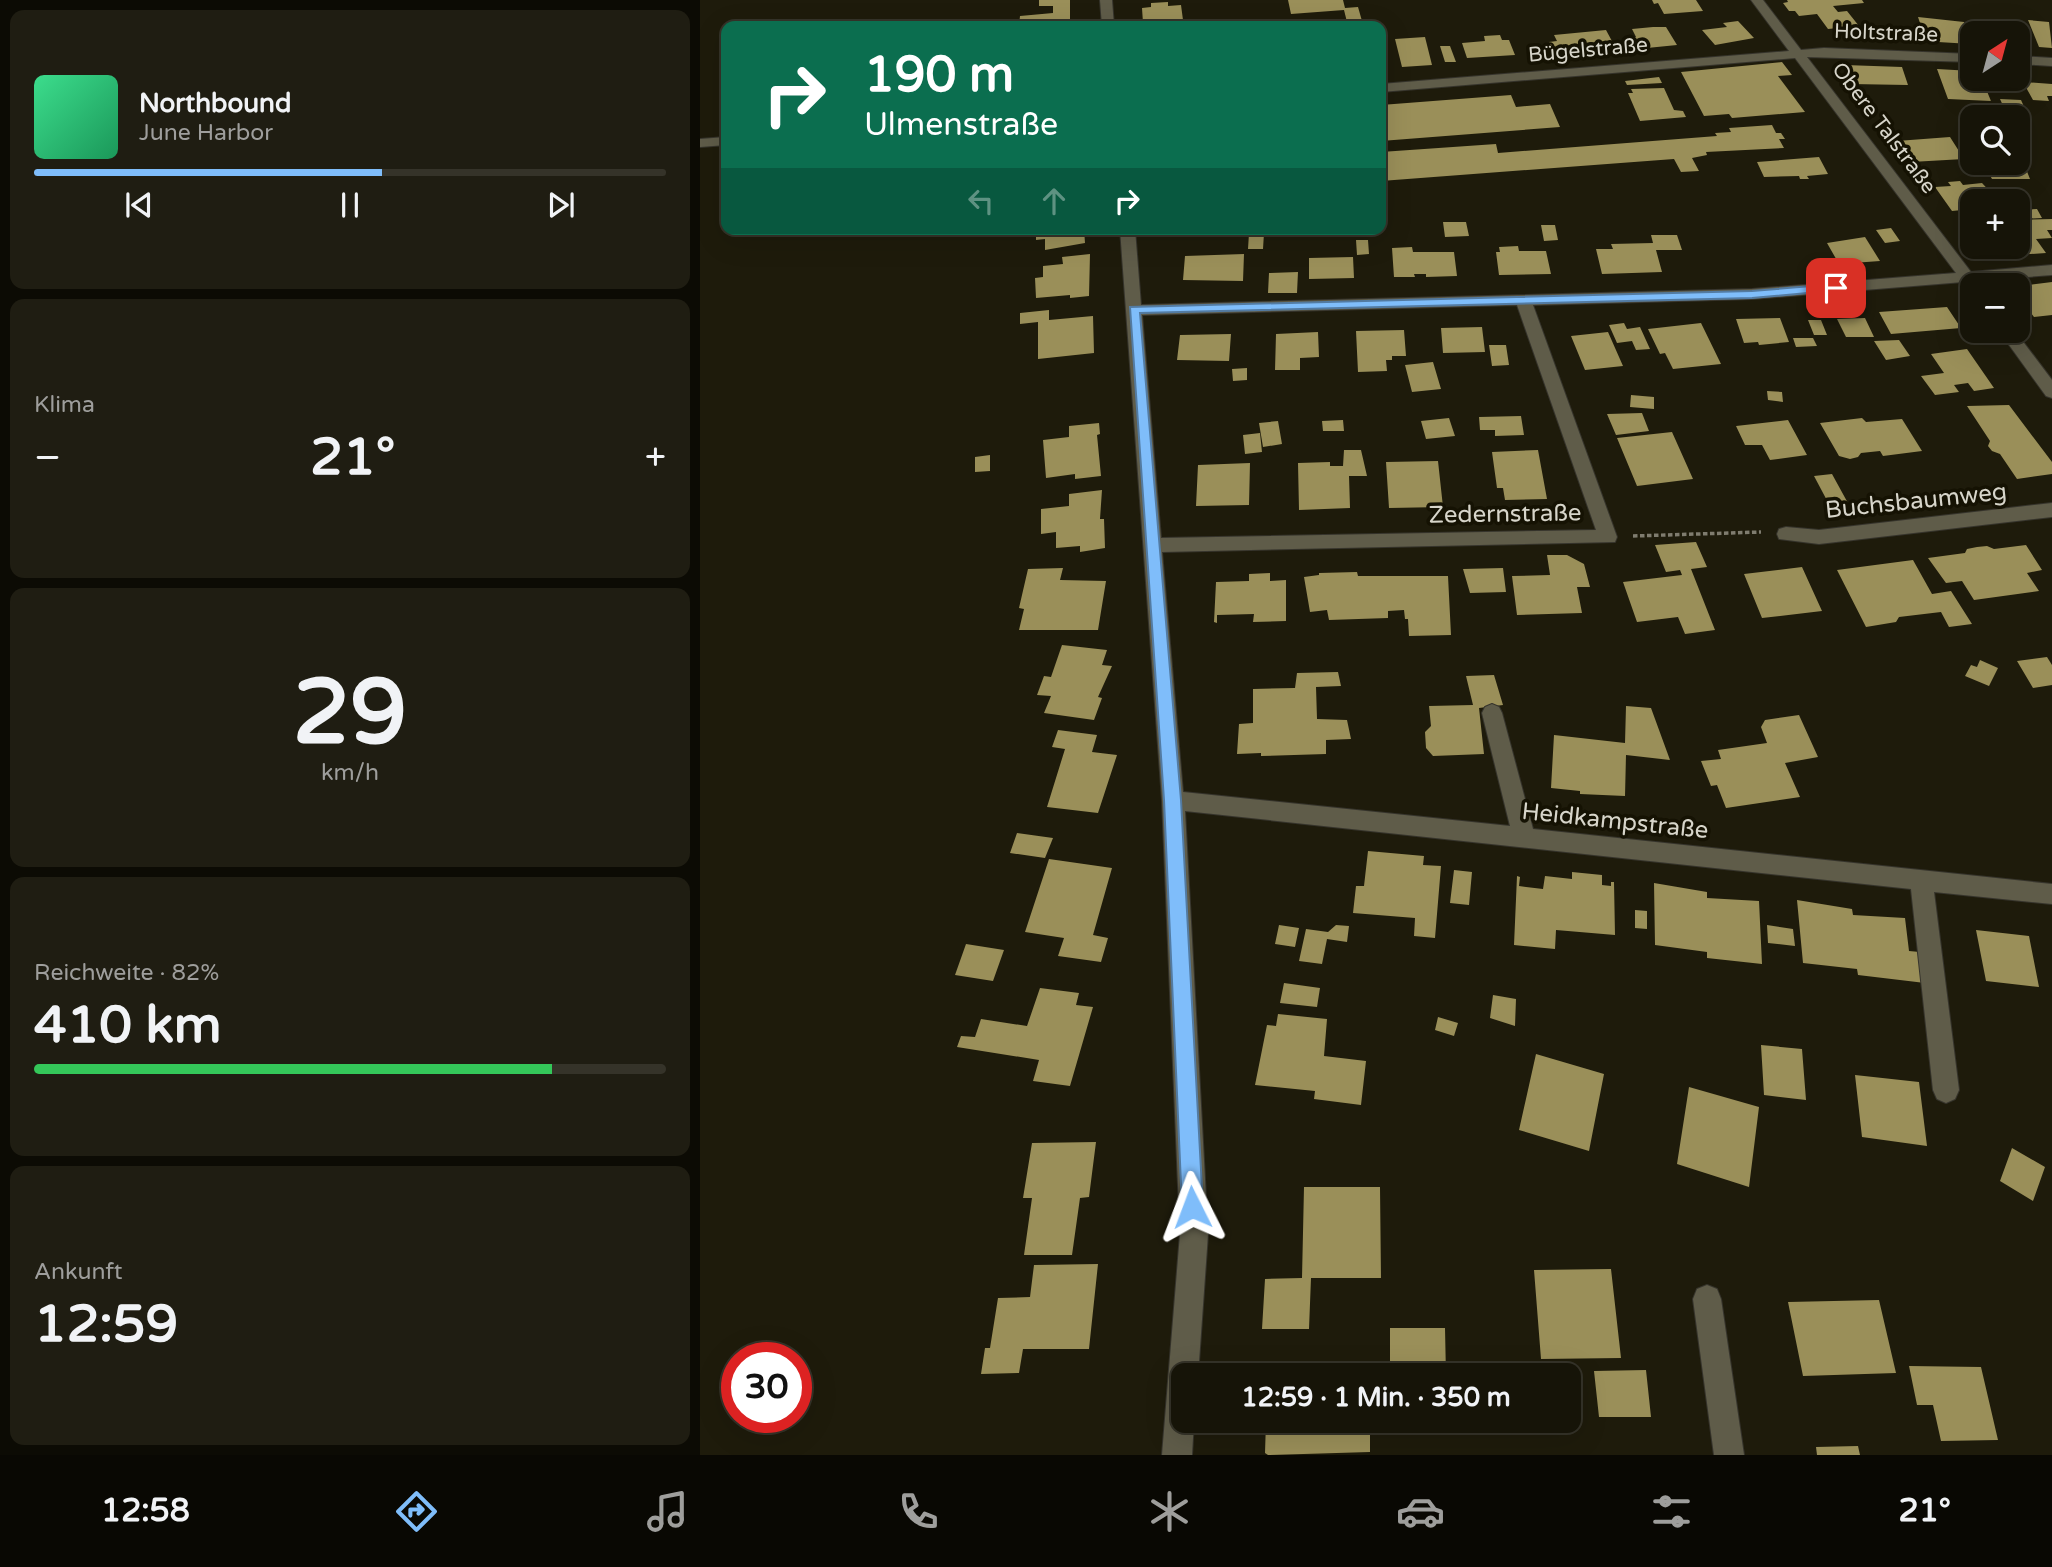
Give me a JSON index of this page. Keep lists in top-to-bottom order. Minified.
{"streets":{"street":["Holtstraße","Bügelstraße","Obere Talstraße","Buchsbaumweg","Zedernstraße","Heidkampstraße"]},"crossings":[["Holtstraße","Bügelstraße"],["Holtstraße","Obere Talstraße"],["Bügelstraße","Obere Talstraße"]],"north":"top right","page":{"map_buttons":["+","−"],"turn":["190 m","Ulmenstraße"],"song":["Northbound","June Harbor"],"tile":["Klima",["29","km/h"],["Reichweite · 82%","410 km"],["Ankunft","12:59"]],"heat":["−","21°","+"],"limit":"30","trip":"12:59 · 1 Min. · 350 m","tabs":["12:58","21°"]}}
